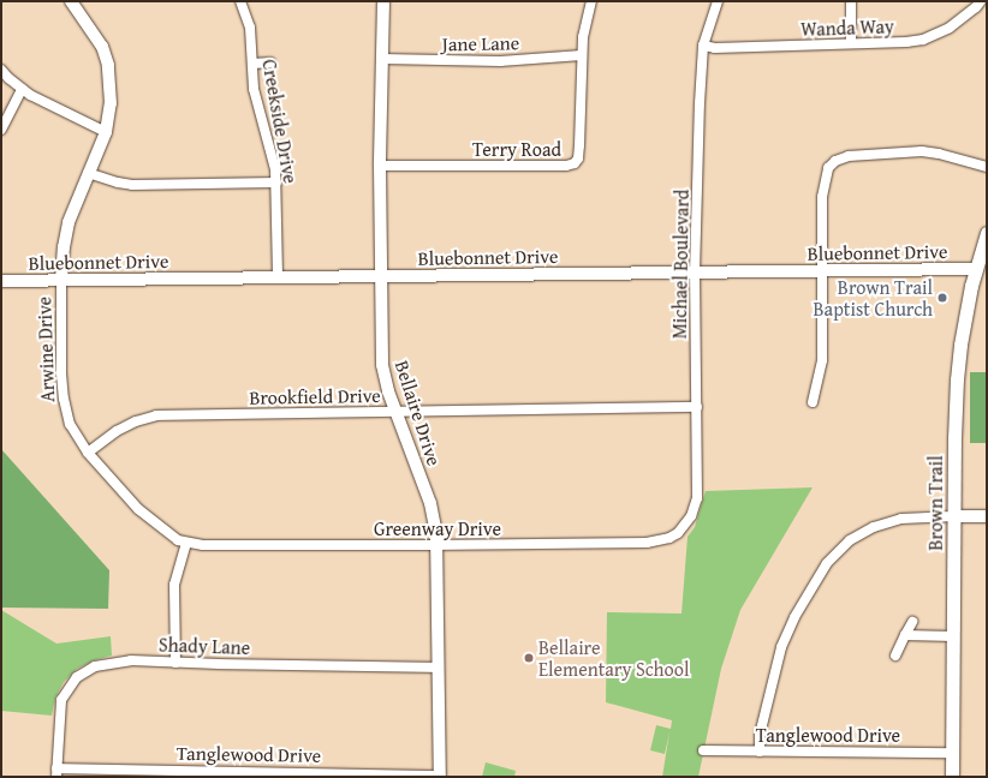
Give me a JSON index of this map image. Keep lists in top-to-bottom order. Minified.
{"streets":{"main road":["Brown Trail"],"street":["Wanda Way","Jane Lane","Creekside Drive","Terry Road","Bluebonnet Drive","Michael Boulevard","Arwine Drive","Brookfield Drive","Bellaire Drive","Greenway Drive","Shady Lane","Tanglewood Drive"]},"crossings":[["Wanda Way","Michael Boulevard"],["Jane Lane","Terry Road"],["Jane Lane","Bellaire Drive"],["Creekside Drive","Bluebonnet Drive"],["Terry Road","Bellaire Drive"],["Bluebonnet Drive","Michael Boulevard"],["Bluebonnet Drive","Arwine Drive"],["Bluebonnet Drive","Bellaire Drive"],["Bluebonnet Drive","Brown Trail"],["Michael Boulevard","Brookfield Drive"],["Michael Boulevard","Greenway Drive"],["Arwine Drive","Brookfield Drive"],["Arwine Drive","Greenway Drive"],["Brookfield Drive","Bellaire Drive"],["Bellaire Drive","Greenway Drive"],["Bellaire Drive","Shady Lane"],["Bellaire Drive","Tanglewood Drive"],["Brown Trail","Tanglewood Drive"],["Shady Lane","Tanglewood Drive"]],"places":["Brown Trail Baptist Church","Bellaire Elementary School"]}
